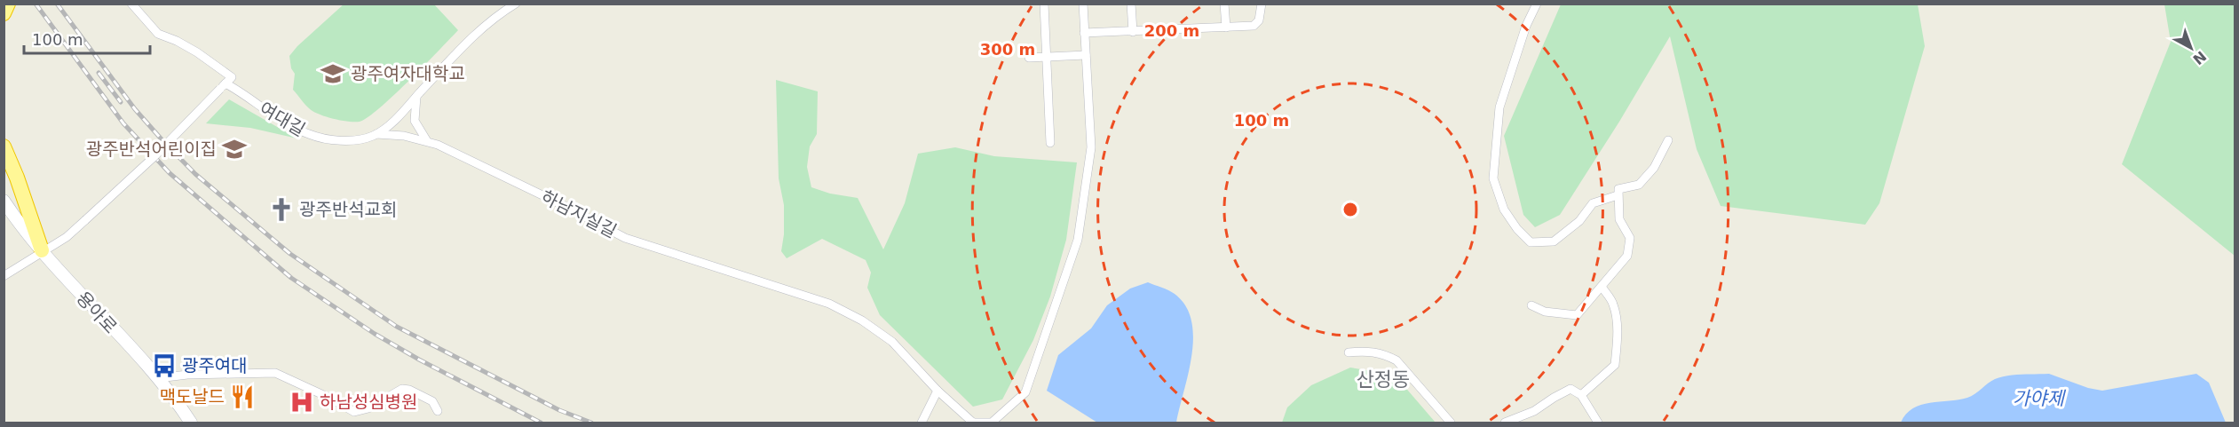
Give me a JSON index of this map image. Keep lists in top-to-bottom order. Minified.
{"streets":{"main road":["용아로"],"street":["여대길","하남지실길"]},"crossings":[["여대길","하남지실길"]],"districts":["산정동"],"water":["가야제"],"places":{"school or university":["광주여자대학교","광주반석어린이집"],"church":["광주반석교회"],"bus stop":["광주여대"],"restaurant":["맥도날드"],"hospital":["하남성심병원"]},"scale_bar":"100 m","north":"bottom right","rings":["200 m","300 m","100 m"]}
